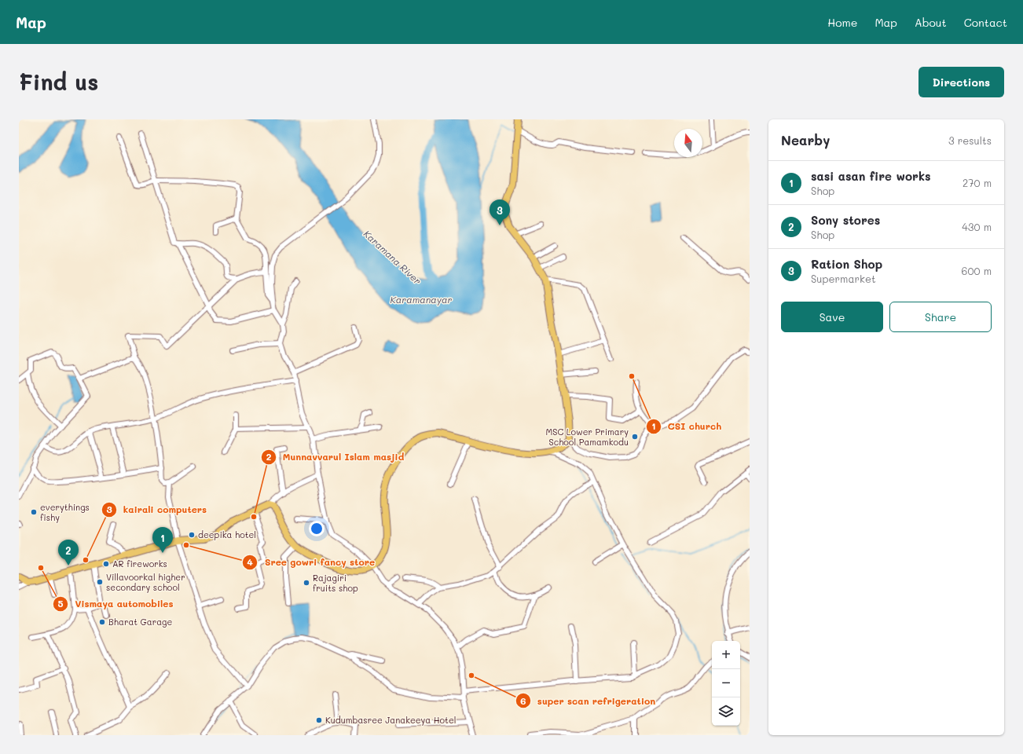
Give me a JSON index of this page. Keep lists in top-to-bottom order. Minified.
{"water":["Karamana River","Karamanayar"],"places":["CSI church","MSC Lower Primary School Pamamkodu","everythings fishy","Munnavvarul Islam masjid","deepika hotel","Sree gowri fancy store","kairali computers","AR fireworks","Vismaya automobiles","Villavoorkal higher secondary school","Rajagiri fruits shop","Bharat Garage","super scan refrigeration","Kudumbasree Janakeeya Hotel"],"north":"top","page":{"header":"Map","nav":["Home","Map","About","Contact"],"buttons":["Directions",["Save","Share"]],"title":"Find us","heading":["Nearby","3 results"],"list":[{"mark":"1","name":"sasi asan fire works","note":"Shop","value":"270 m"},{"mark":"2","name":"Sony stores","note":"Shop","value":"430 m"},{"mark":"3","name":"Ration Shop","note":"Supermarket","value":"600 m"}],"pins":["3","1","2"],"map_buttons":["+","−"]}}
